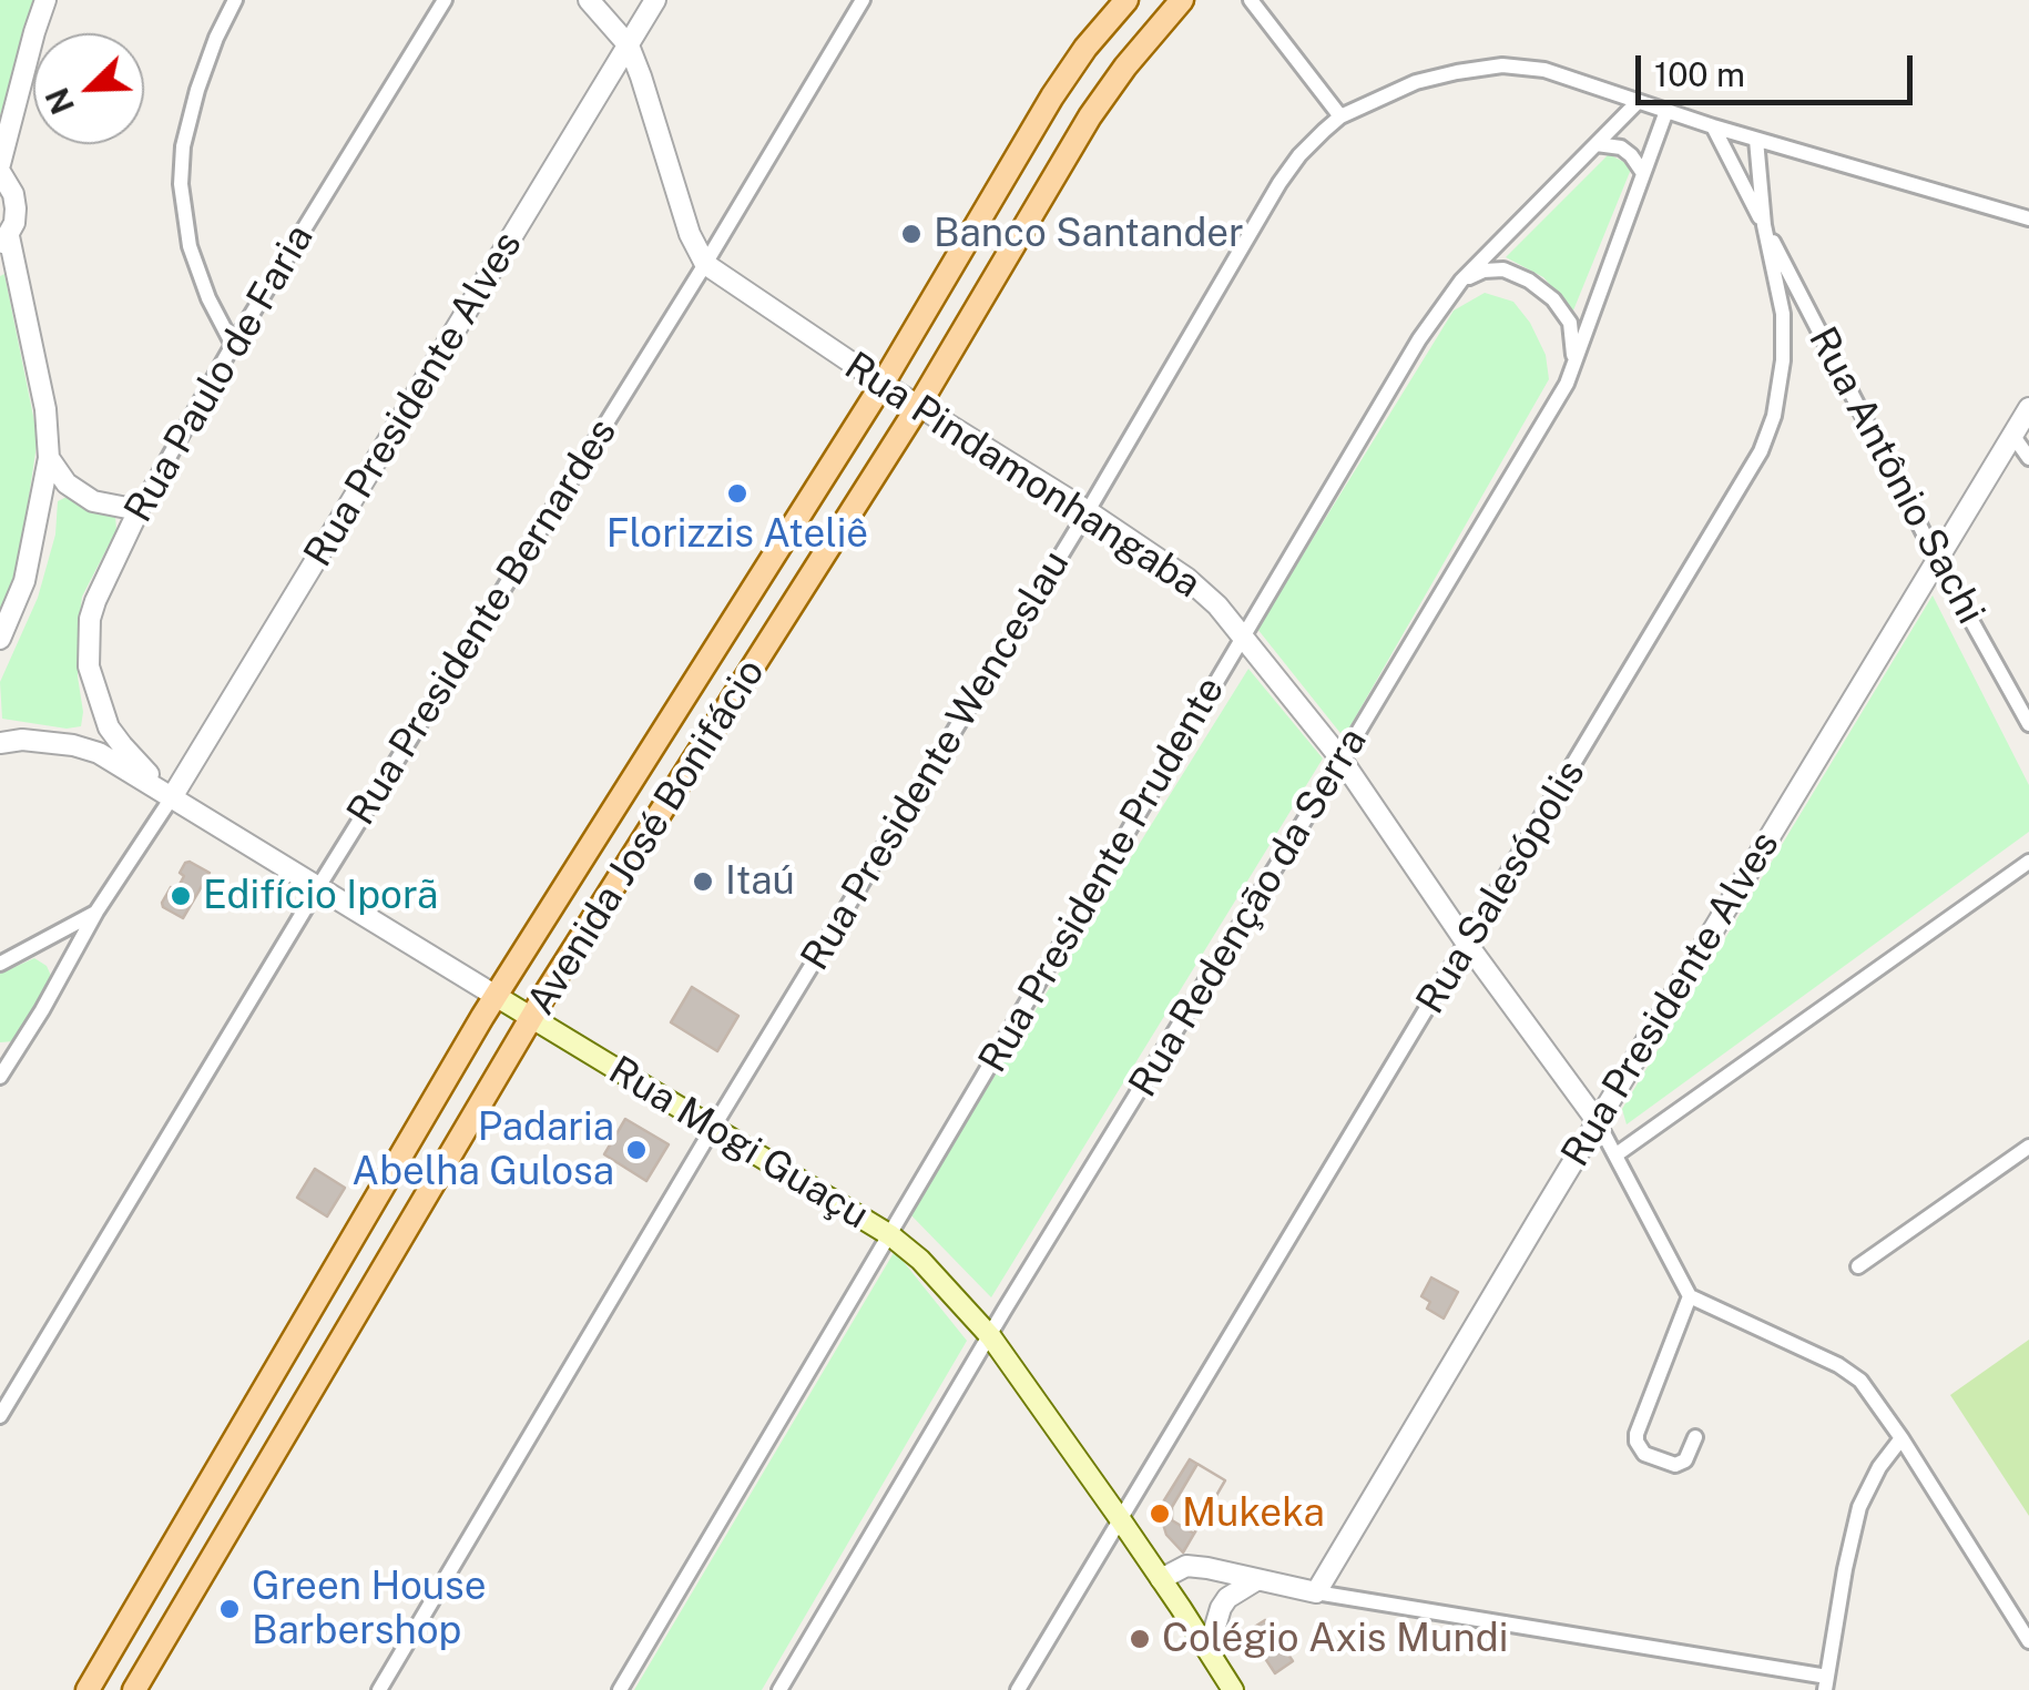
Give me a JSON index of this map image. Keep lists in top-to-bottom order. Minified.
{"streets":{"main road":["Avenida José Bonifácio","Rua Mogi Guaçu"],"street":["Rua Paulo de Faria","Rua Presidente Alves","Rua Pindamonhangaba","Rua Antônio Sachi","Rua Presidente Bernardes","Rua Presidente Wenceslau","Rua Presidente Prudente","Rua Salesópolis","Rua Redenção da Serra"]},"crossings":[["Rua Paulo de Faria","Rua Presidente Alves"],["Rua Paulo de Faria","Rua Mogi Guaçu"],["Rua Presidente Alves","Rua Pindamonhangaba"],["Rua Presidente Alves","Rua Antônio Sachi"],["Rua Presidente Alves","Rua Mogi Guaçu"],["Rua Pindamonhangaba","Rua Presidente Bernardes"],["Rua Pindamonhangaba","Rua Presidente Wenceslau"],["Rua Pindamonhangaba","Avenida José Bonifácio"],["Rua Pindamonhangaba","Rua Presidente Prudente"],["Rua Pindamonhangaba","Rua Salesópolis"],["Rua Pindamonhangaba","Rua Redenção da Serra"],["Rua Antônio Sachi","Rua Presidente Wenceslau"],["Rua Antônio Sachi","Rua Salesópolis"],["Rua Presidente Bernardes","Rua Mogi Guaçu"],["Rua Presidente Wenceslau","Rua Presidente Prudente"],["Rua Presidente Wenceslau","Rua Redenção da Serra"],["Rua Presidente Wenceslau","Rua Mogi Guaçu"],["Avenida José Bonifácio","Rua Mogi Guaçu"],["Rua Presidente Prudente","Rua Mogi Guaçu"],["Rua Salesópolis","Rua Mogi Guaçu"],["Rua Redenção da Serra","Rua Mogi Guaçu"]],"places":["Banco Santander","Florizzis Ateliê","Itaú","Edifício Iporã","Padaria Abelha Gulosa","Mukeka","Green House Barbershop","Colégio Axis Mundi"],"scale_bar":"100 m","north":"bottom left"}
